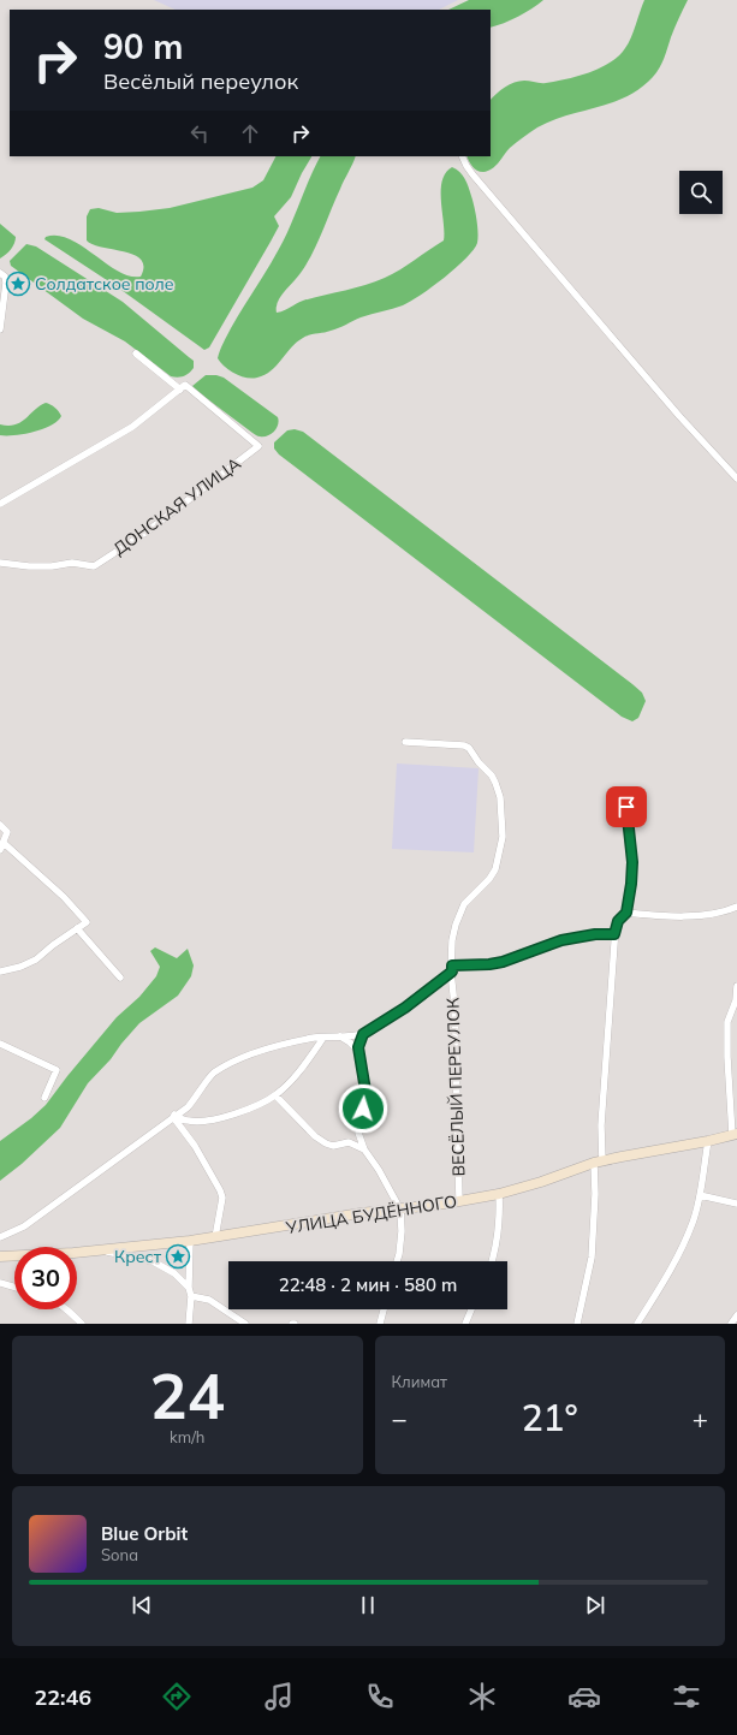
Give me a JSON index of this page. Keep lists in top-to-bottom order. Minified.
{"streets":{"main road":["УЛИЦА БУДЁННОГО"],"street":["ДОНСКАЯ УЛИЦА","ВЕСЁЛЫЙ ПЕРЕУЛОК"]},"crossings":[["ВЕСЁЛЫЙ ПЕРЕУЛОК","УЛИЦА БУДЁННОГО"]],"places":{"place":["Солдатское поле","Крест"]},"page":{"turn":["90 m","Весёлый переулок"],"limit":"30","trip":"22:48 · 2 мин · 580 m","tile":[["24","km/h"],"Климат"],"heat":["−","21°","+"],"song":["Blue Orbit","Sona"],"tabs":"22:46"}}
